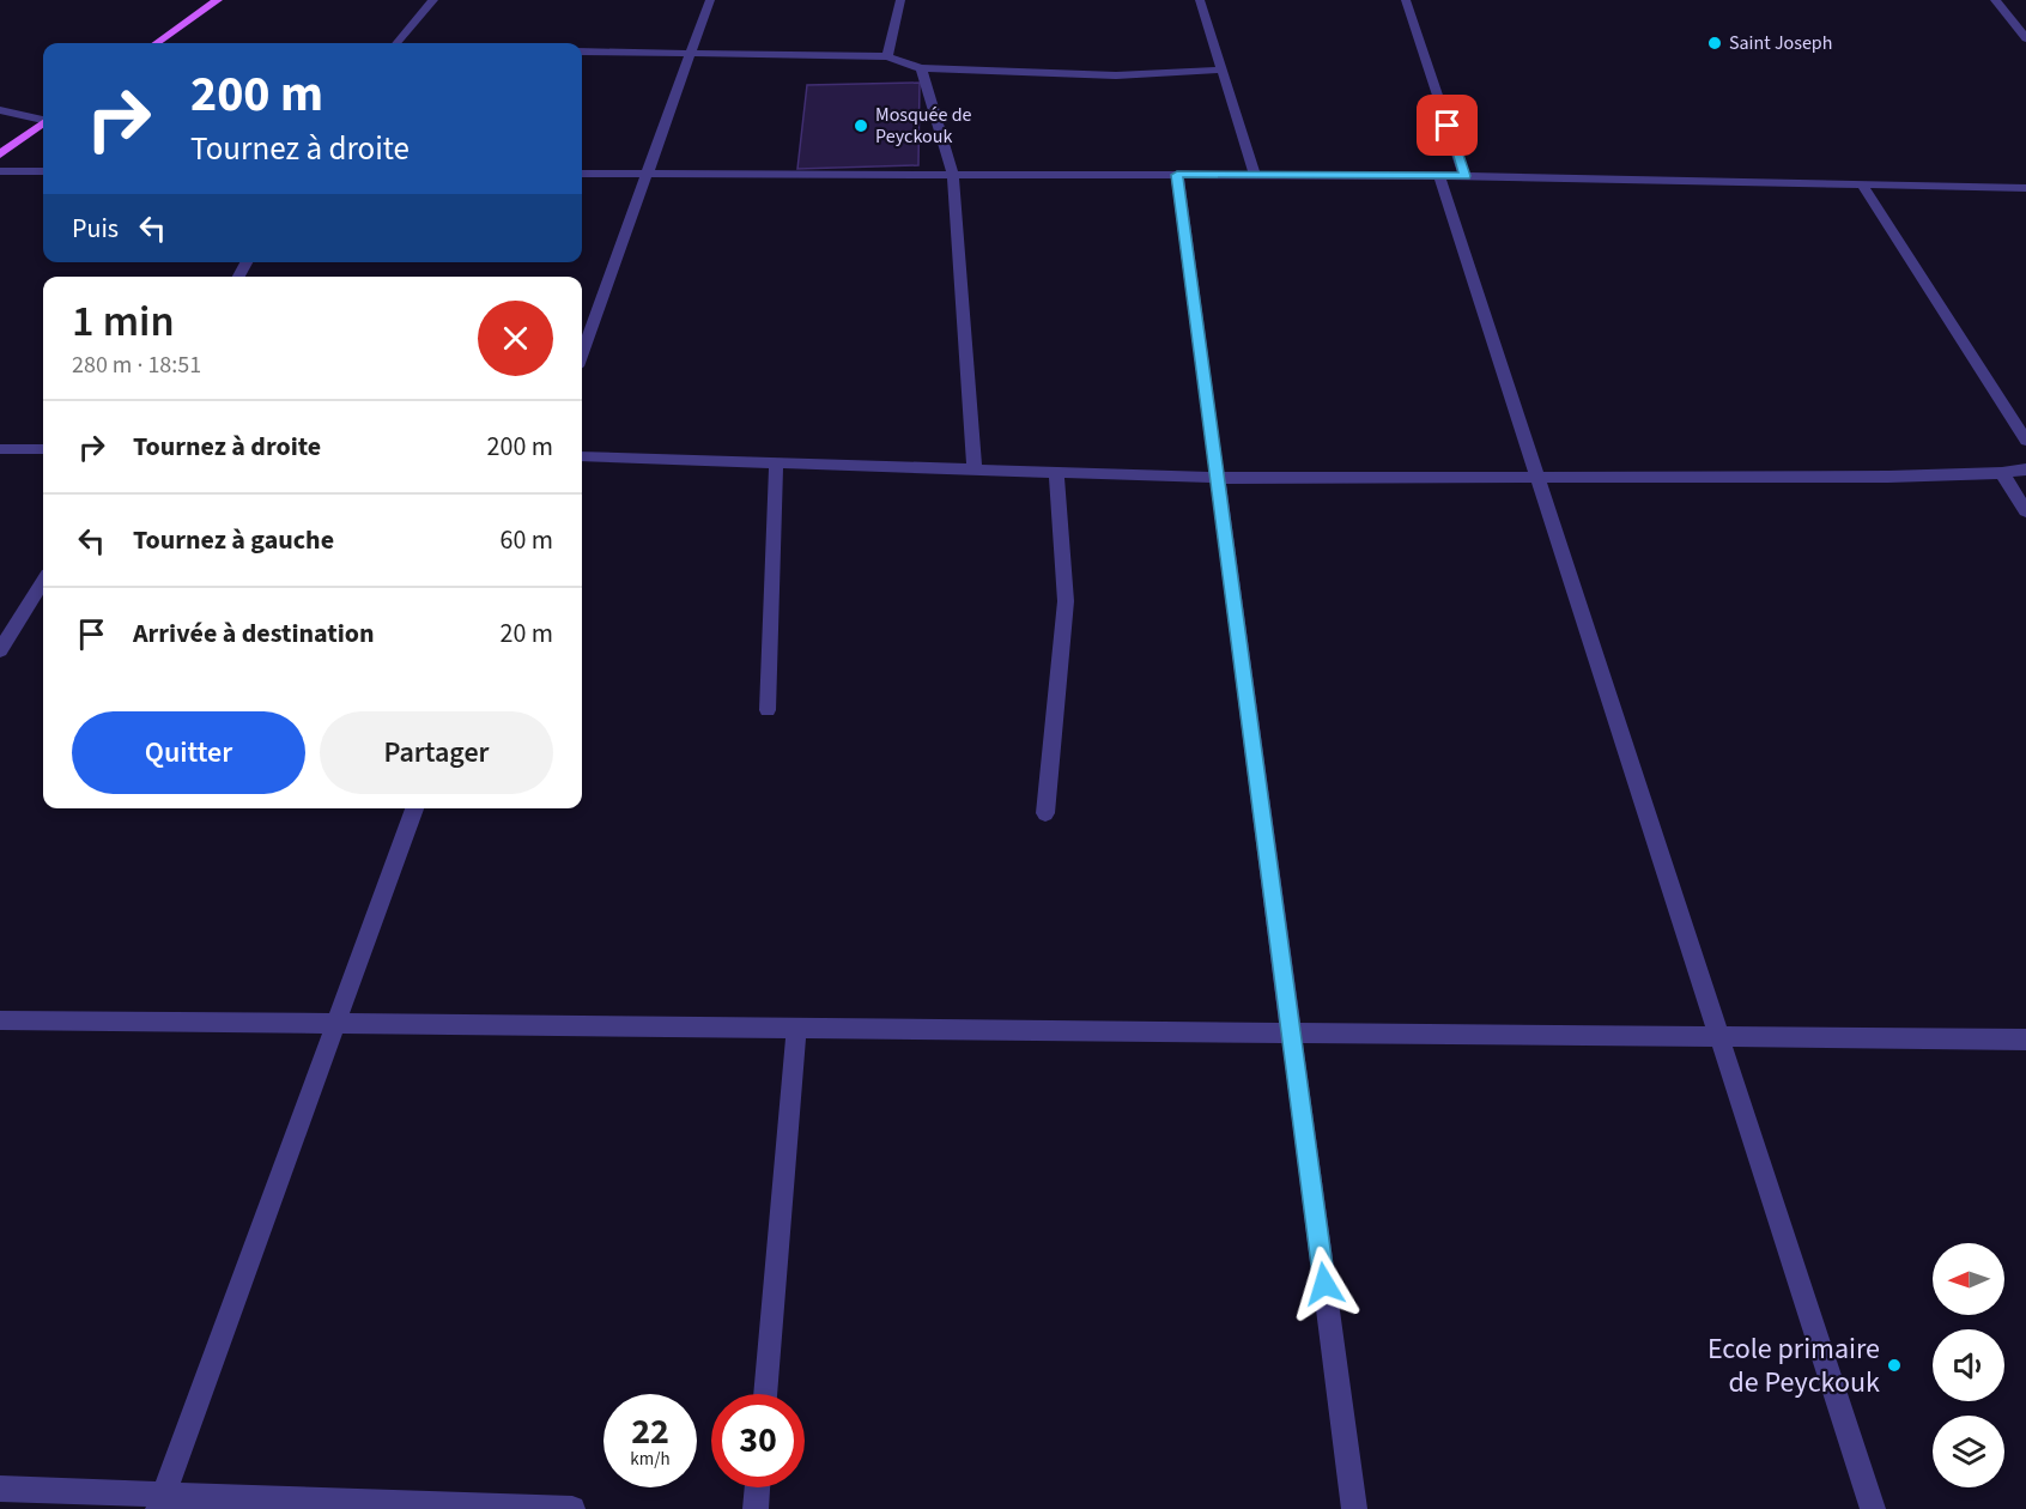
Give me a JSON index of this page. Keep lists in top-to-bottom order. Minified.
{"places":["Saint Joseph","Mosquée de Peyckouk","Ecole primaire de Peyckouk"],"north":"left","page":{"turn":["200 m","Tournez à droite"],"then":"Puis","heading":["1 min","280 m · 18:51"],"list":[{"name":"Tournez à droite","value":"200 m"},{"name":"Tournez à gauche","value":"60 m"},{"name":"Arrivée à destination","value":"20 m"}],"buttons":["Quitter","Partager"],"speed":"22 km/h","limit":"30"}}
